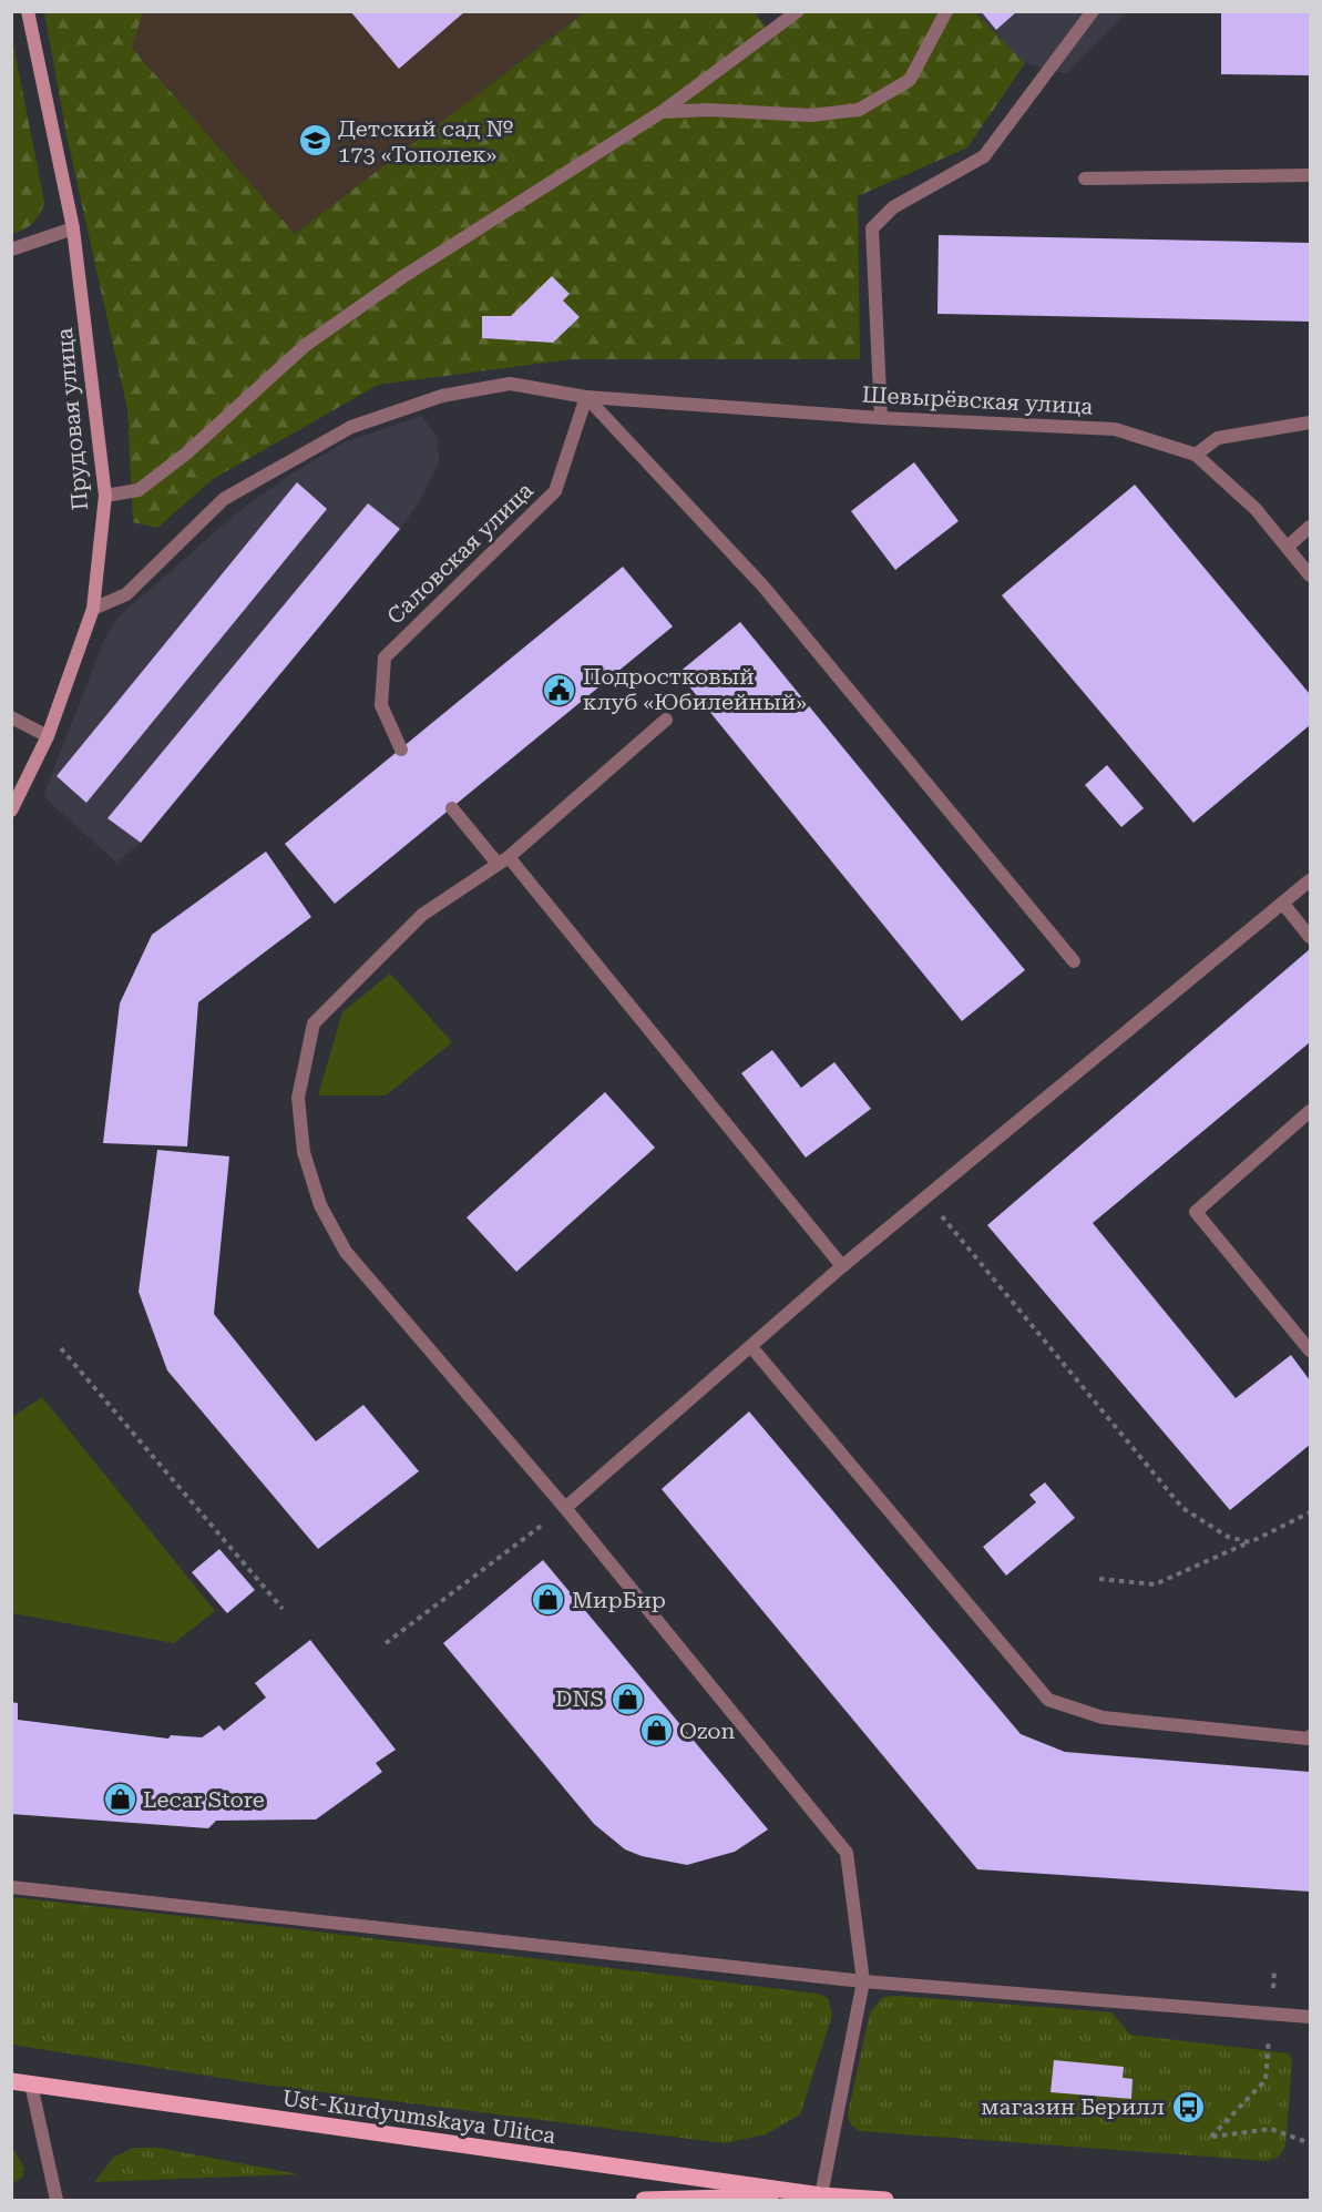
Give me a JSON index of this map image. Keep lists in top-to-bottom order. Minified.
{"streets":{"main road":["Прудовая улица","Ust-Kurdyumskaya Ulitca"],"street":["Шевырёвская улица","Саловская улица"]},"crossings":[["Шевырёвская улица","Саловская улица"]],"places":{"school or university":["Детский сад № 173 «Тополек»"],"public building":["Подростковый клуб «Юбилейный»"],"shop":["МирБир","DNS","Ozon","Lecar Store"],"bus stop":["магазин Берилл"]}}
